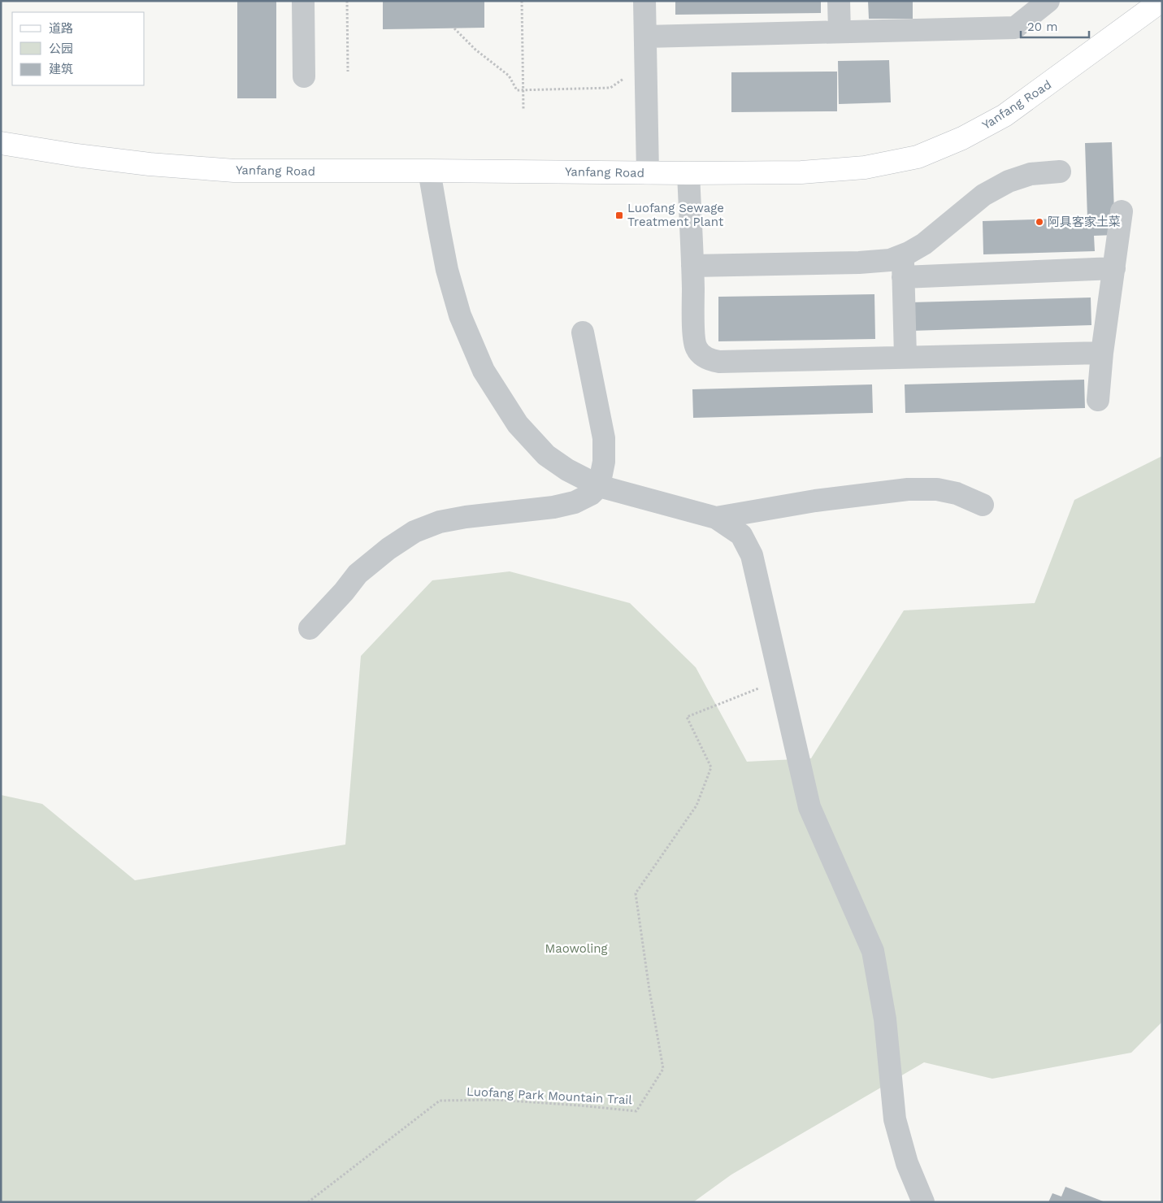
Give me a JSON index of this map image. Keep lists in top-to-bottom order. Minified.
{"streets":{"main road":["Yanfang Road"],"path":["Luofang Park Mountain Trail"]},"parks":["Maowoling"],"places":{"transit":["Luofang Sewage Treatment Plant"],"other":["阿具客家土菜"]},"legend":["道路","公园","建筑"],"scale_bar":"20 m"}
